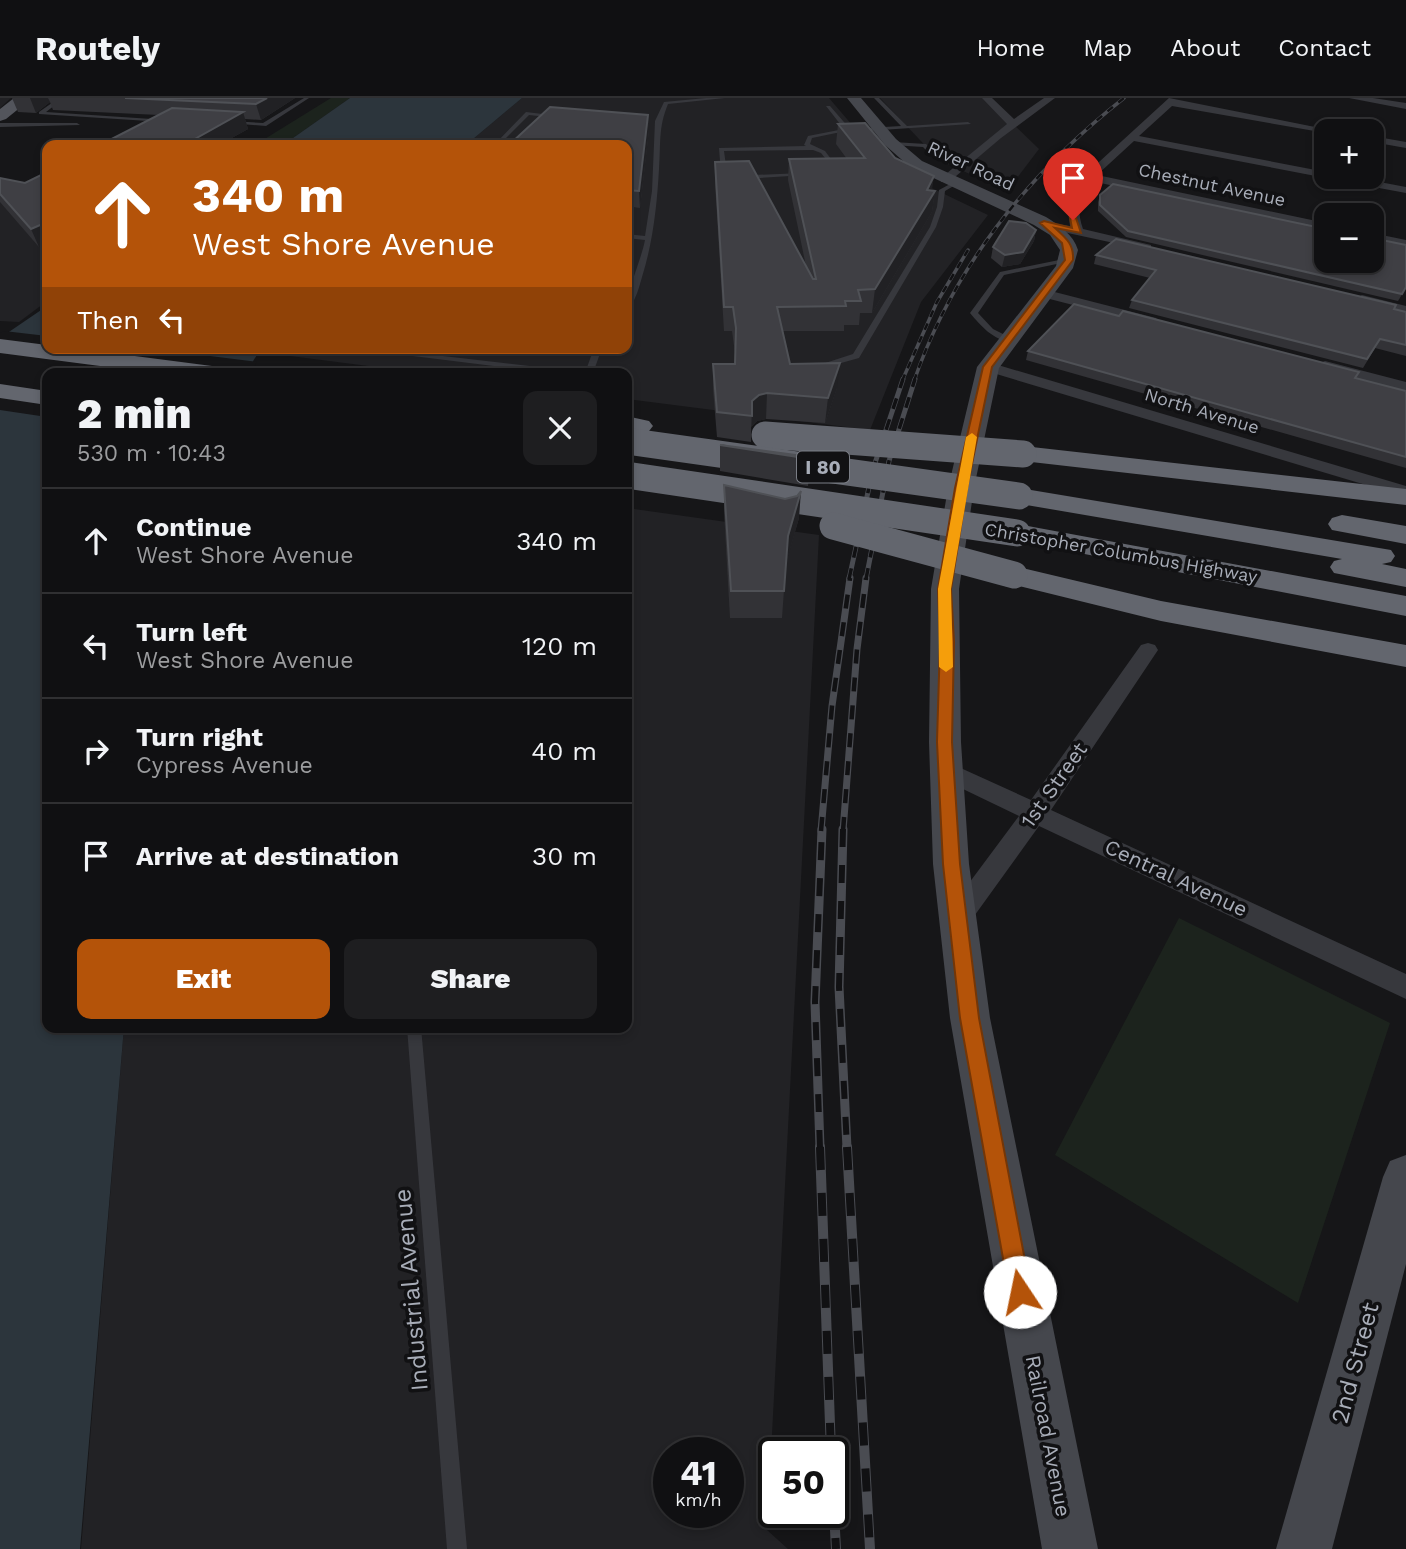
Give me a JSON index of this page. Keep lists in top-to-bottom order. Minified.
{"streets":{"highway":["I 80","Christopher Columbus Highway"],"main road":["River Road","2nd Street","Railroad Avenue"],"street":["Chestnut Avenue","North Avenue","1st Street","Central Avenue"],"lane":["Industrial Avenue"]},"crossings":[["North Avenue","Railroad Avenue"],["1st Street","Central Avenue"],["1st Street","Railroad Avenue"],["Central Avenue","Railroad Avenue"]],"page":{"header":"Routely","nav":["Home","Map","About","Contact"],"map_buttons":["+","−"],"turn":["340 m","West Shore Avenue"],"then":"Then","heading":["2 min","530 m · 10:43"],"list":[{"name":"Continue","note":"West Shore Avenue","value":"340 m"},{"name":"Turn left","note":"West Shore Avenue","value":"120 m"},{"name":"Turn right","note":"Cypress Avenue","value":"40 m"},{"name":"Arrive at destination","value":"30 m"}],"buttons":["Exit","Share"],"speed":"41 km/h","limit":"50"}}
